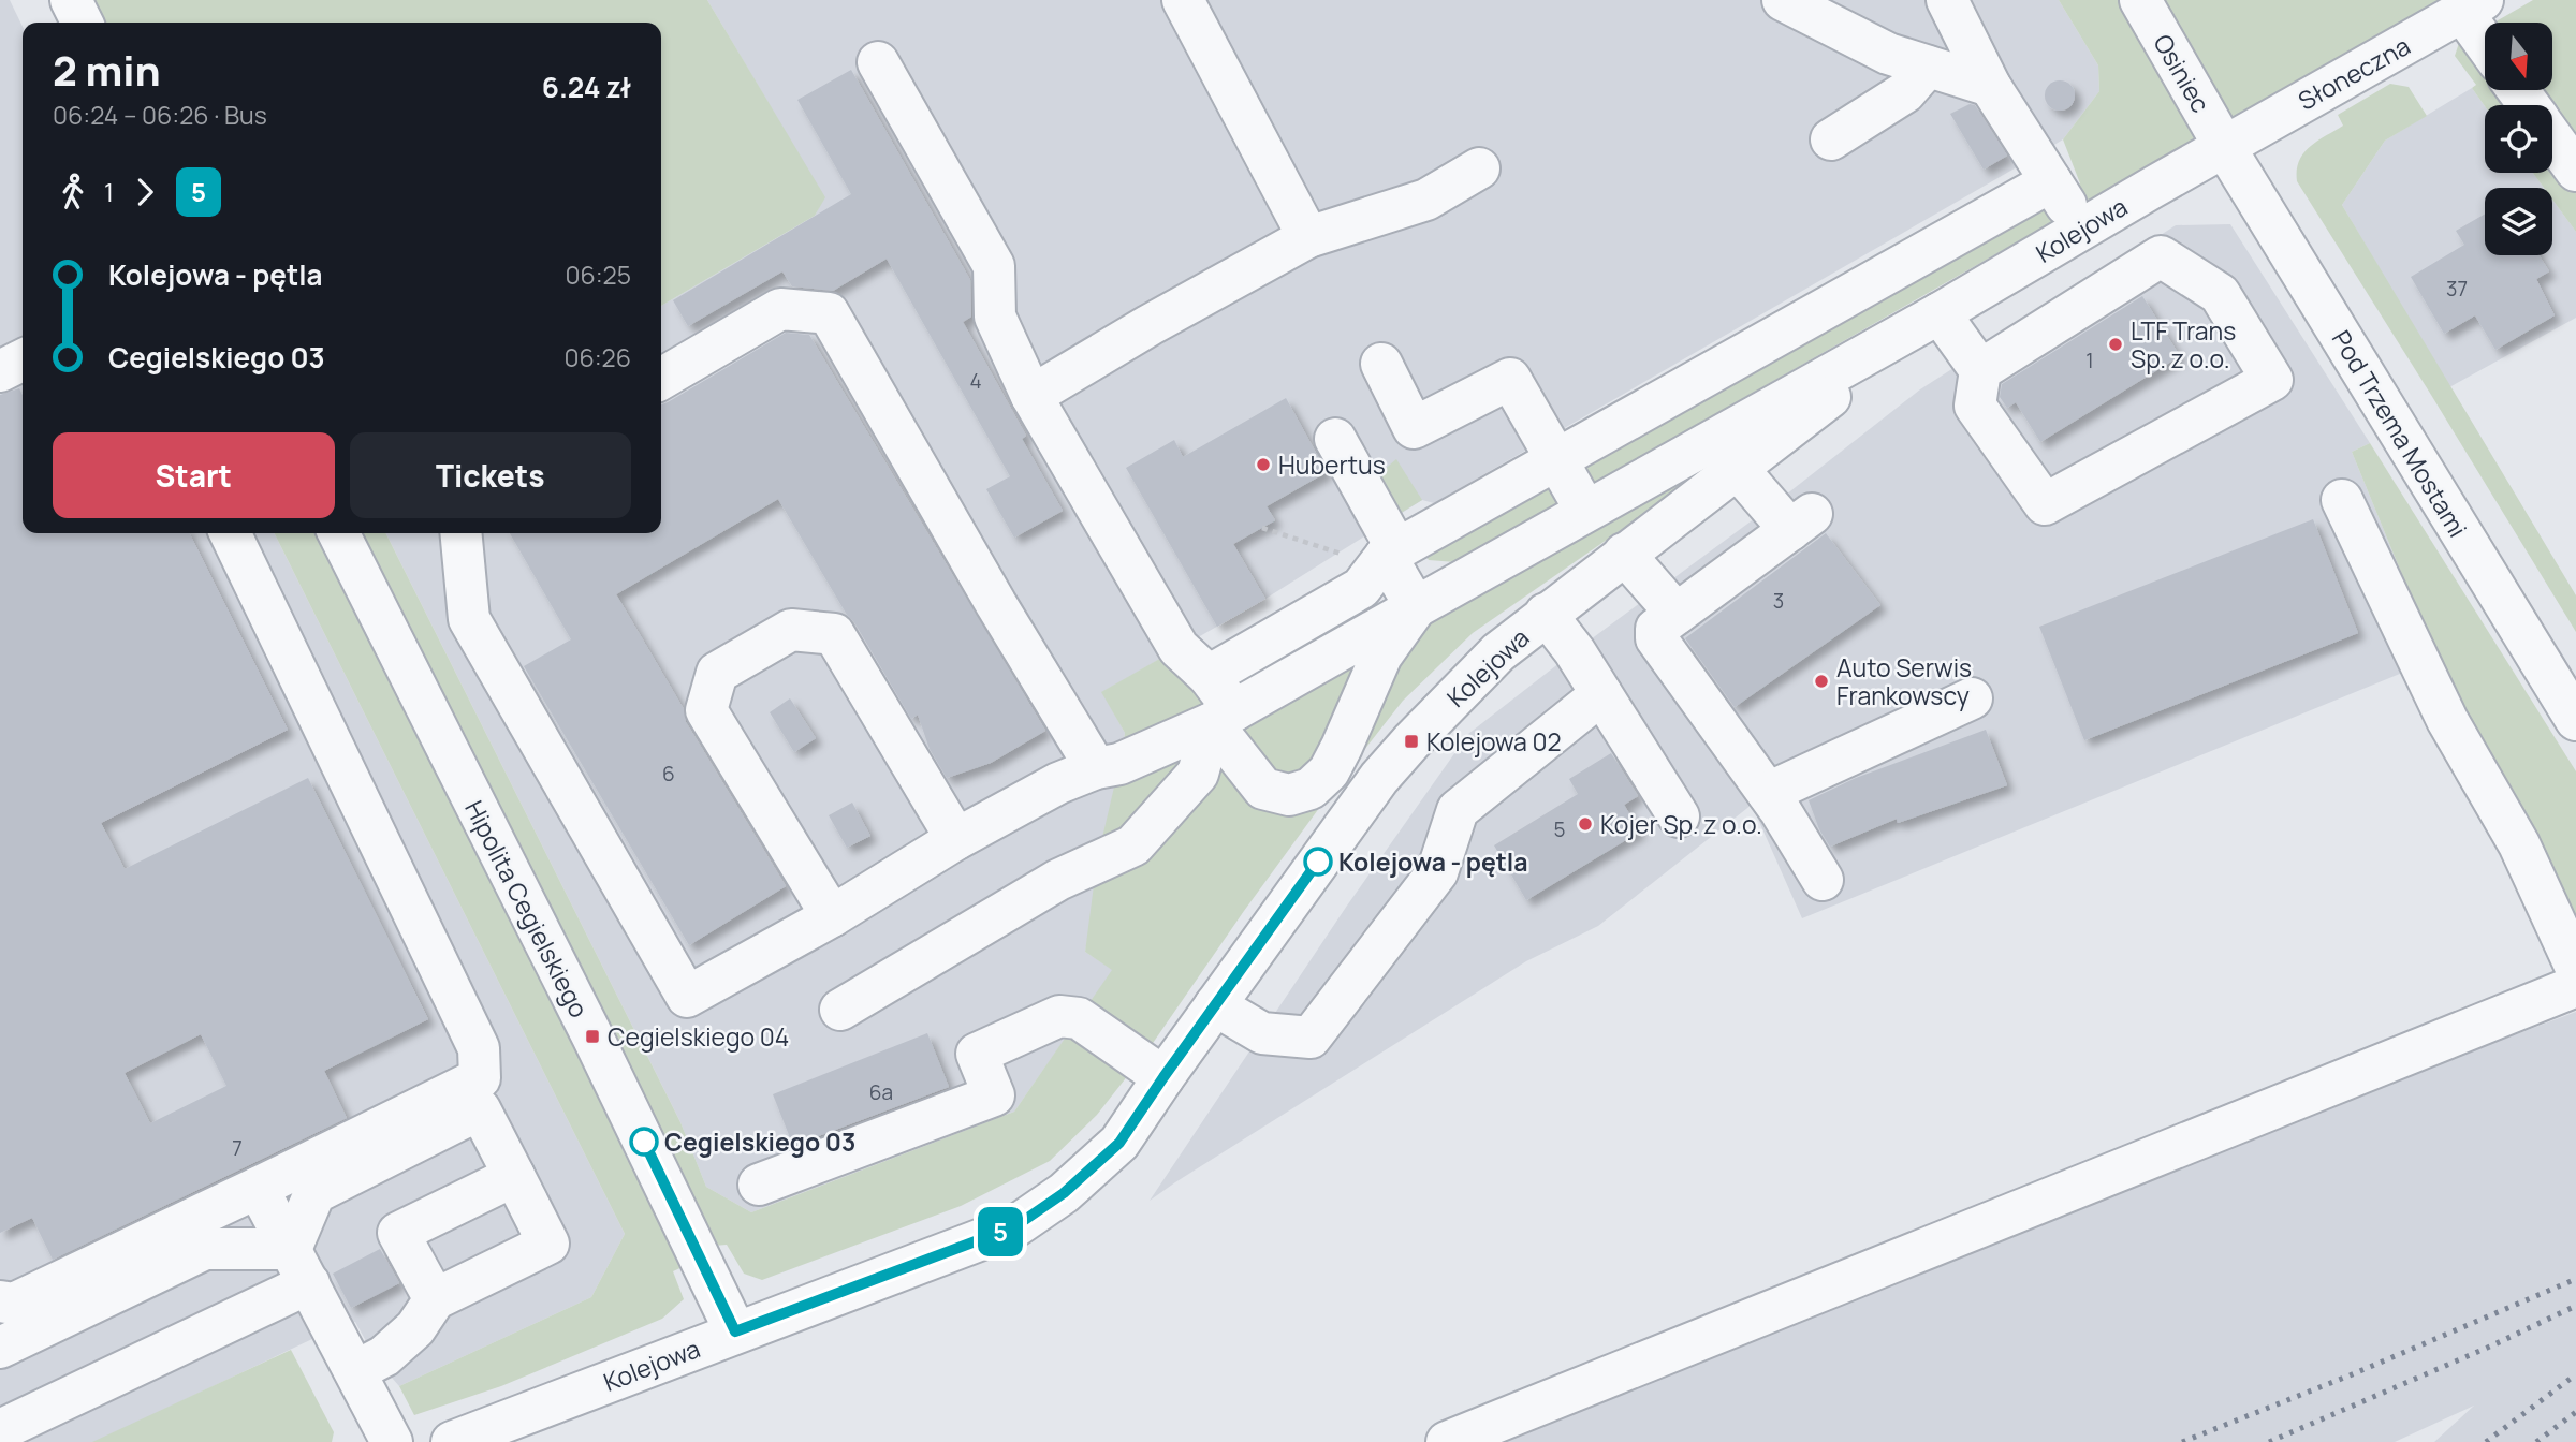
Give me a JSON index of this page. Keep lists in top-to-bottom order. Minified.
{"streets":{"street":["Osiniec","Słoneczna","Kolejowa","Pod Trzema Mostami","Hipolita Cegielskiego"]},"crossings":[["Osiniec","Słoneczna"],["Osiniec","Kolejowa"],["Osiniec","Pod Trzema Mostami"],["Słoneczna","Kolejowa"],["Słoneczna","Pod Trzema Mostami"],["Kolejowa","Pod Trzema Mostami"],["Kolejowa","Hipolita Cegielskiego"]],"places":{"other":["LTF Trans Sp. z o.o.","Hubertus","Auto Serwis Frankowscy","Kojer Sp. z o.o.","Kolejowa - pętla","Cegielskiego 03"],"transit":["Kolejowa 02","Cegielskiego 04"]},"lines":["bus line 5"],"house_numbers":["37","1","4","3","6","5","6a","7"],"north":"bottom","page":{"on_map":"5","heading":["2 min","06:24 – 06:26 · Bus","6.24 zł"],"legs":["1","5"],"list":[{"name":"Kolejowa - pętla","value":"06:25"},{"name":"Cegielskiego 03","value":"06:26"}],"buttons":["Start","Tickets"]}}
